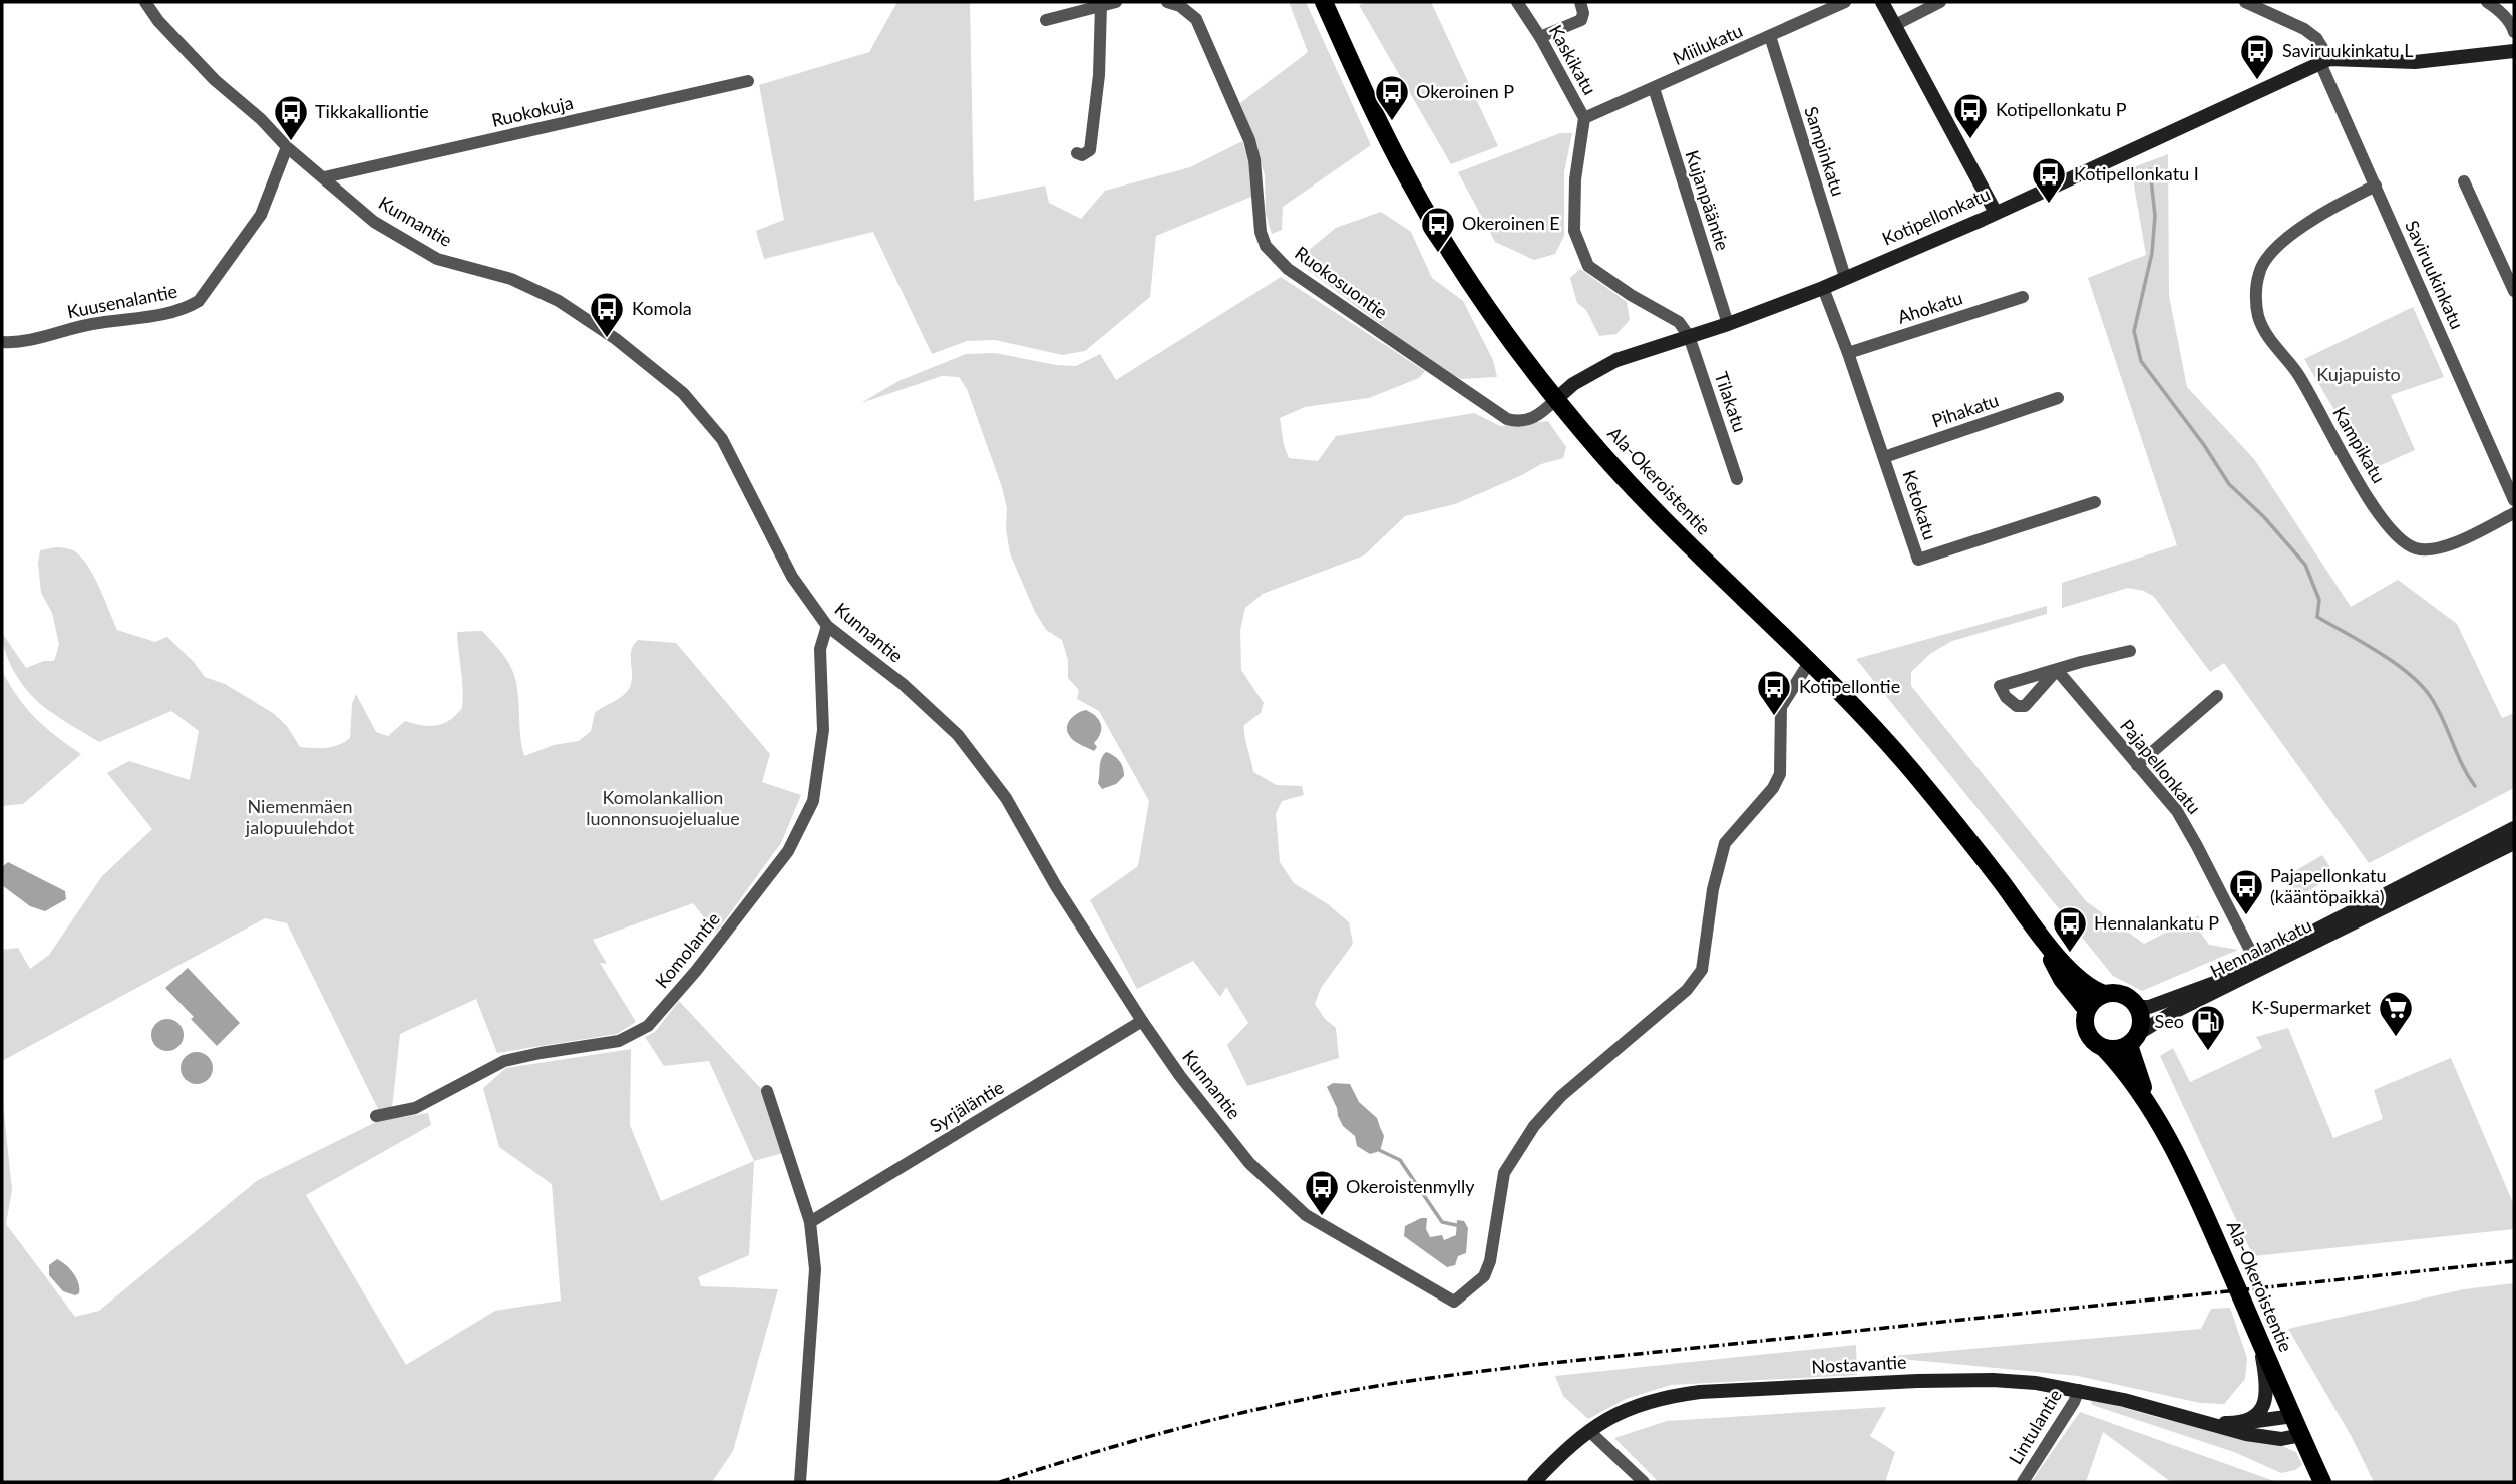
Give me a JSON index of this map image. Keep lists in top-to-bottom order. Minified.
{"streets":{"main road":["Ala-Okeroistentie"],"street":["Miilukatu","Kaskikatu","Ruokokuja","Sampinkatu","Kujanpääntie","Kotipellonkatu","Kunnantie","Saviruukinkatu","Ruokosuontie","Kuusenalantie","Ahokatu","Tilakatu","Pihakatu","Kampikatu","Ketokatu","Pajapellonkatu","Hennalankatu","Komolantie","Syrjäläntie","Nostavantie","Lintulantie"]},"crossings":[["Miilukatu","Kaskikatu"],["Miilukatu","Sampinkatu"],["Miilukatu","Kujanpääntie"],["Kaskikatu","Kotipellonkatu"],["Kaskikatu","Tilakatu"],["Ruokokuja","Kunnantie"],["Sampinkatu","Kotipellonkatu"],["Kujanpääntie","Kotipellonkatu"],["Kotipellonkatu","Saviruukinkatu"],["Kotipellonkatu","Ruokosuontie"],["Kotipellonkatu","Tilakatu"],["Kotipellonkatu","Ala-Okeroistentie"],["Kotipellonkatu","Ketokatu"],["Kunnantie","Kuusenalantie"],["Kunnantie","Ala-Okeroistentie"],["Kunnantie","Komolantie"],["Kunnantie","Syrjäläntie"],["Saviruukinkatu","Kampikatu"],["Ruokosuontie","Ala-Okeroistentie"],["Ahokatu","Ketokatu"],["Pihakatu","Ketokatu"],["Ala-Okeroistentie","Hennalankatu"],["Ala-Okeroistentie","Nostavantie"],["Pajapellonkatu","Hennalankatu"],["Nostavantie","Lintulantie"]],"parks":["Kujapuisto","Komolankallion luonnonsuojelualue","Niemenmäen jalopuulehdot"],"places":{"bus stop":["Saviruukinkatu L","Okeroinen P","Kotipellonkatu P","Tikkakalliontie","Kotipellonkatu I","Okeroinen E","Komola","Kotipellontie","Pajapellonkatu (kääntöpaikka)","Hennalankatu P","Okeroistenmylly"],"supermarket":["K-Supermarket"],"fuel station":["Seo"]}}
